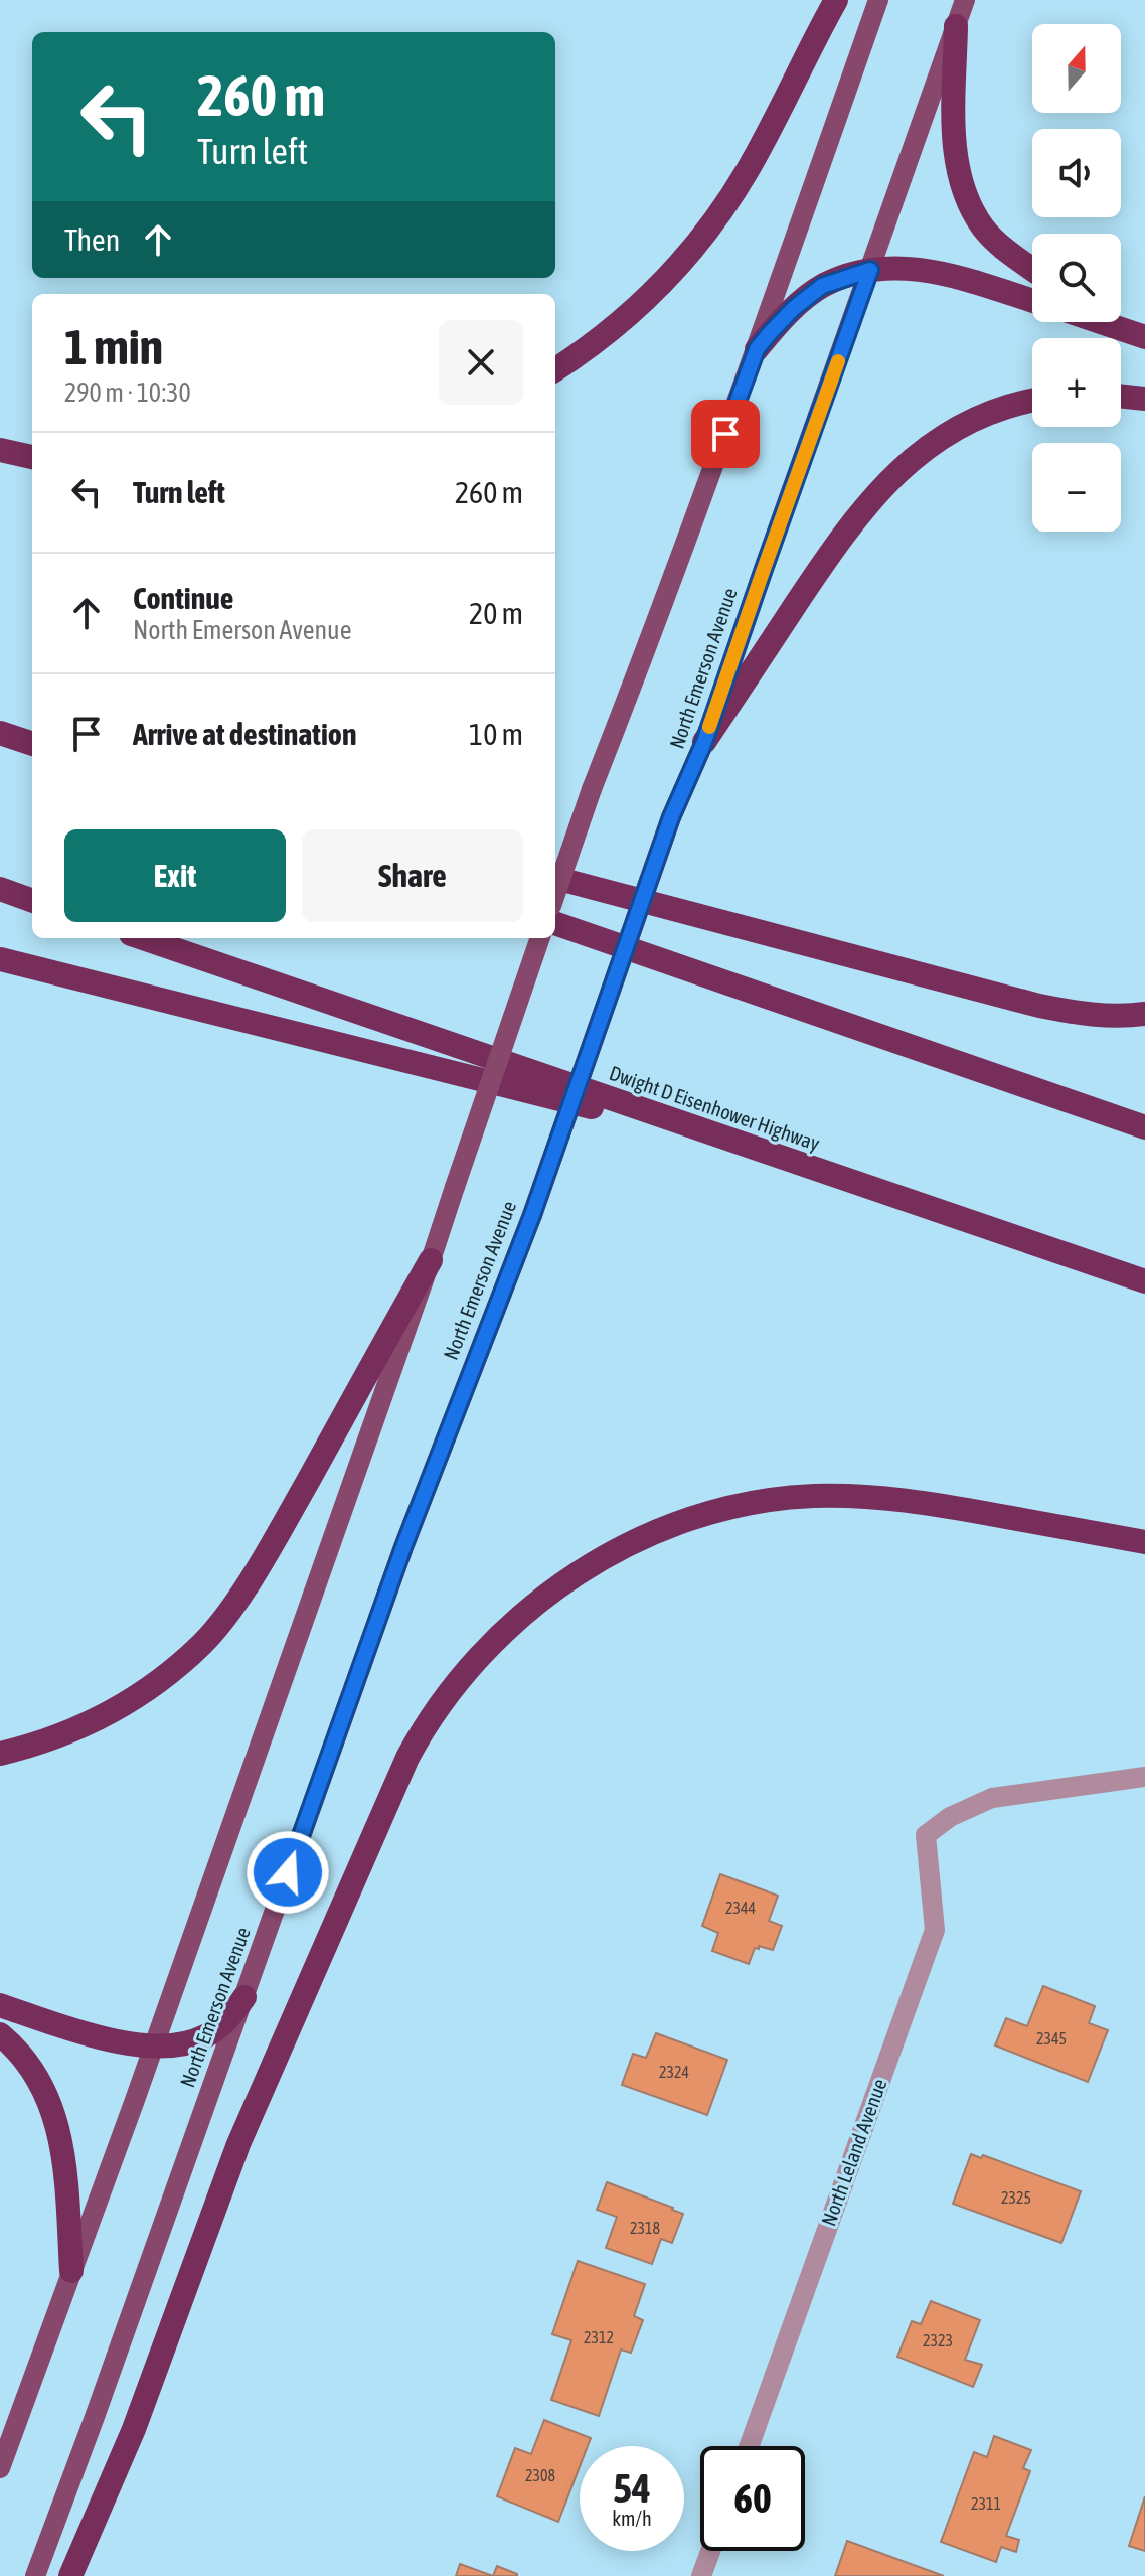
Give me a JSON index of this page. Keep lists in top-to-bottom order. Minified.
{"streets":{"highway":["Dwight D Eisenhower Highway"],"main road":["North Emerson Avenue"],"street":["North Leland Avenue"]},"house_numbers":["2344","2345","2324","2325","2318","2312","2323","2308","2311"],"north":"top","page":{"map_buttons":["+","−"],"turn":["260 m","Turn left"],"then":"Then","heading":["1 min","290 m · 10:30"],"list":[{"name":"Turn left","value":"260 m"},{"name":"Continue","note":"North Emerson Avenue","value":"20 m"},{"name":"Arrive at destination","value":"10 m"}],"buttons":["Exit","Share"],"speed":"54 km/h","limit":"60"}}
